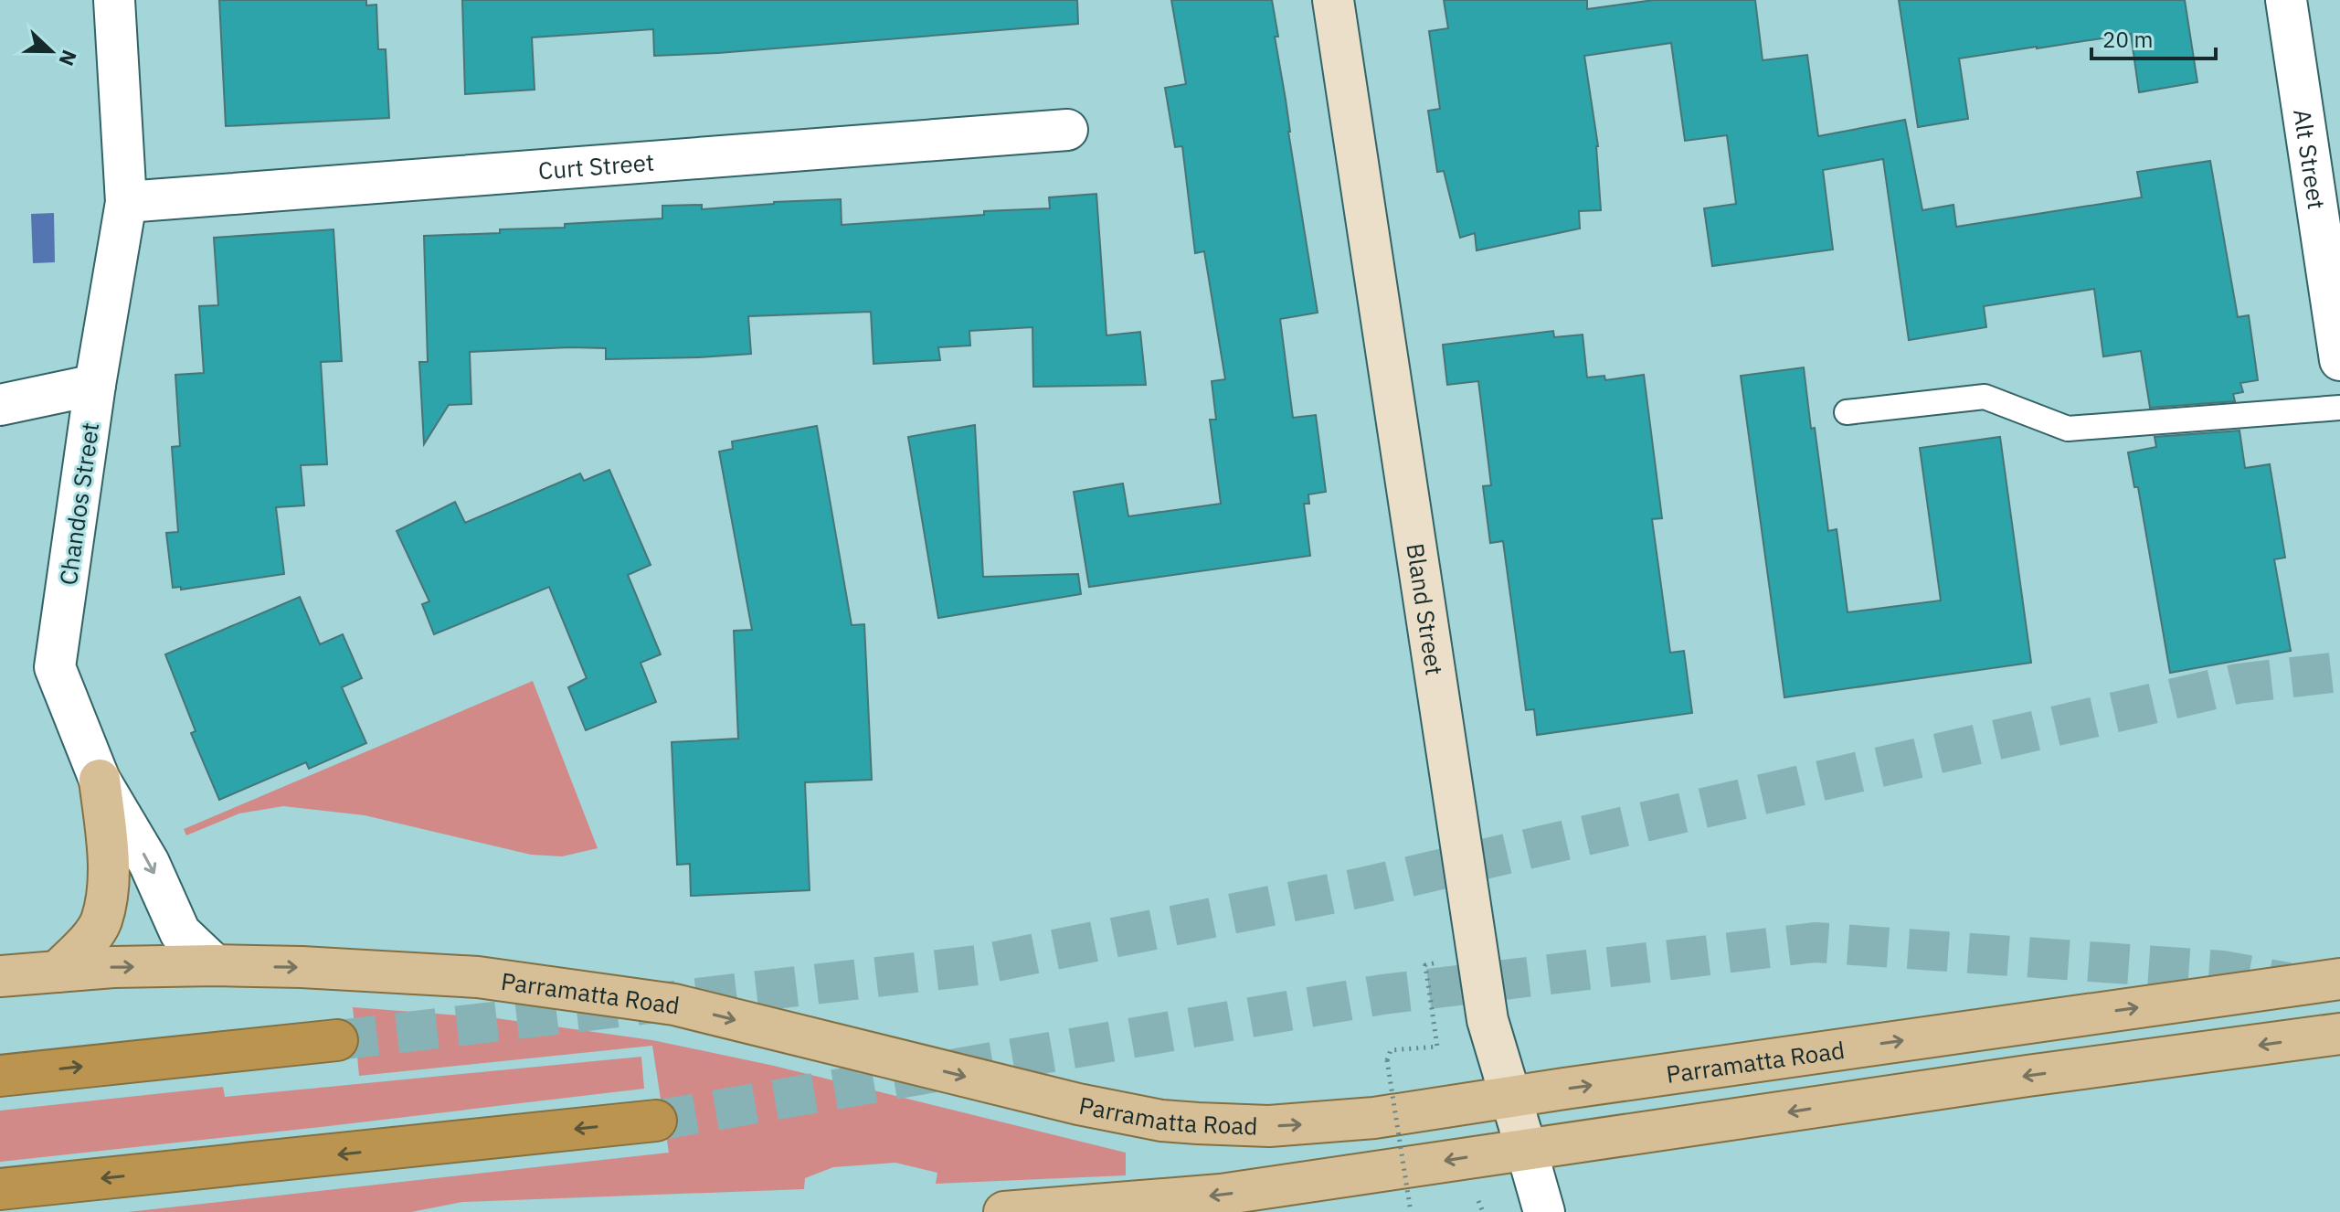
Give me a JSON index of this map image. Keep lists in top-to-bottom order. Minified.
{"streets":{"main road":["Parramatta Road"],"street":["Alt Street","Curt Street","Chandos Street","Bland Street"]},"crossings":[["Curt Street","Chandos Street"],["Chandos Street","Parramatta Road"],["Bland Street","Parramatta Road"]],"scale_bar":"20 m","north":"right"}
